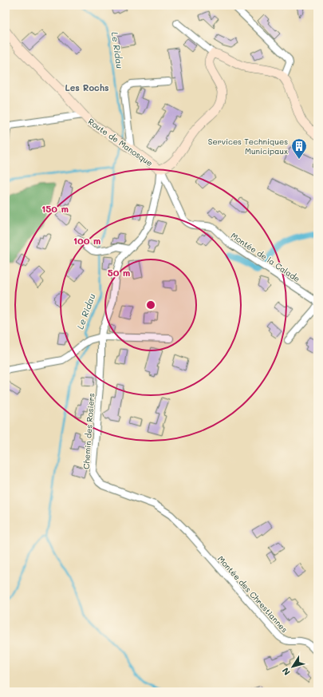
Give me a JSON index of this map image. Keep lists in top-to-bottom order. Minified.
{"streets":{"street":["Route de Manosque","Montée de la Calade","Chemin des Rosiers","Montée des Chrestiannes"]},"crossings":[["Route de Manosque","Montée de la Calade"],["Route de Manosque","Chemin des Rosiers"],["Montée de la Calade","Chemin des Rosiers"],["Chemin des Rosiers","Montée des Chrestiannes"]],"districts":["Les Rochs"],"water":["Le Ridau"],"places":{"building":["Services Techniques Municipaux"]},"north":"bottom left","rings":["150 m","100 m","50 m"]}
